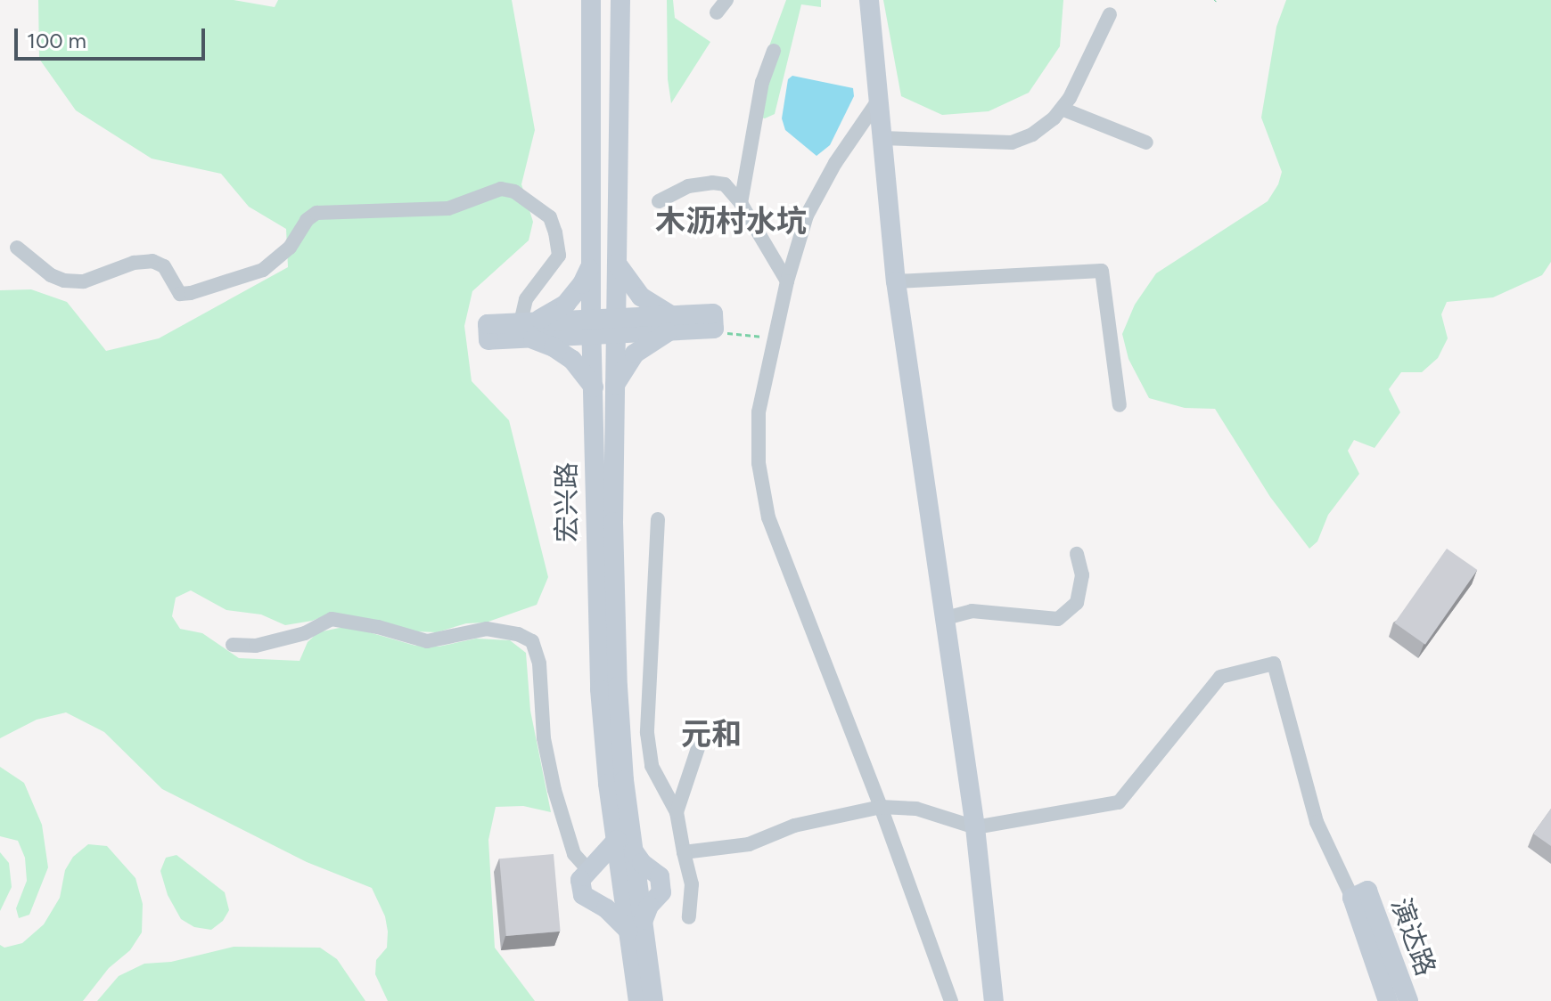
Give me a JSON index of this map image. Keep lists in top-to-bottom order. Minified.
{"streets":{"street":["宏兴路","演达路"]},"districts":["木沥村水坑","元和"],"scale_bar":"100 m"}
